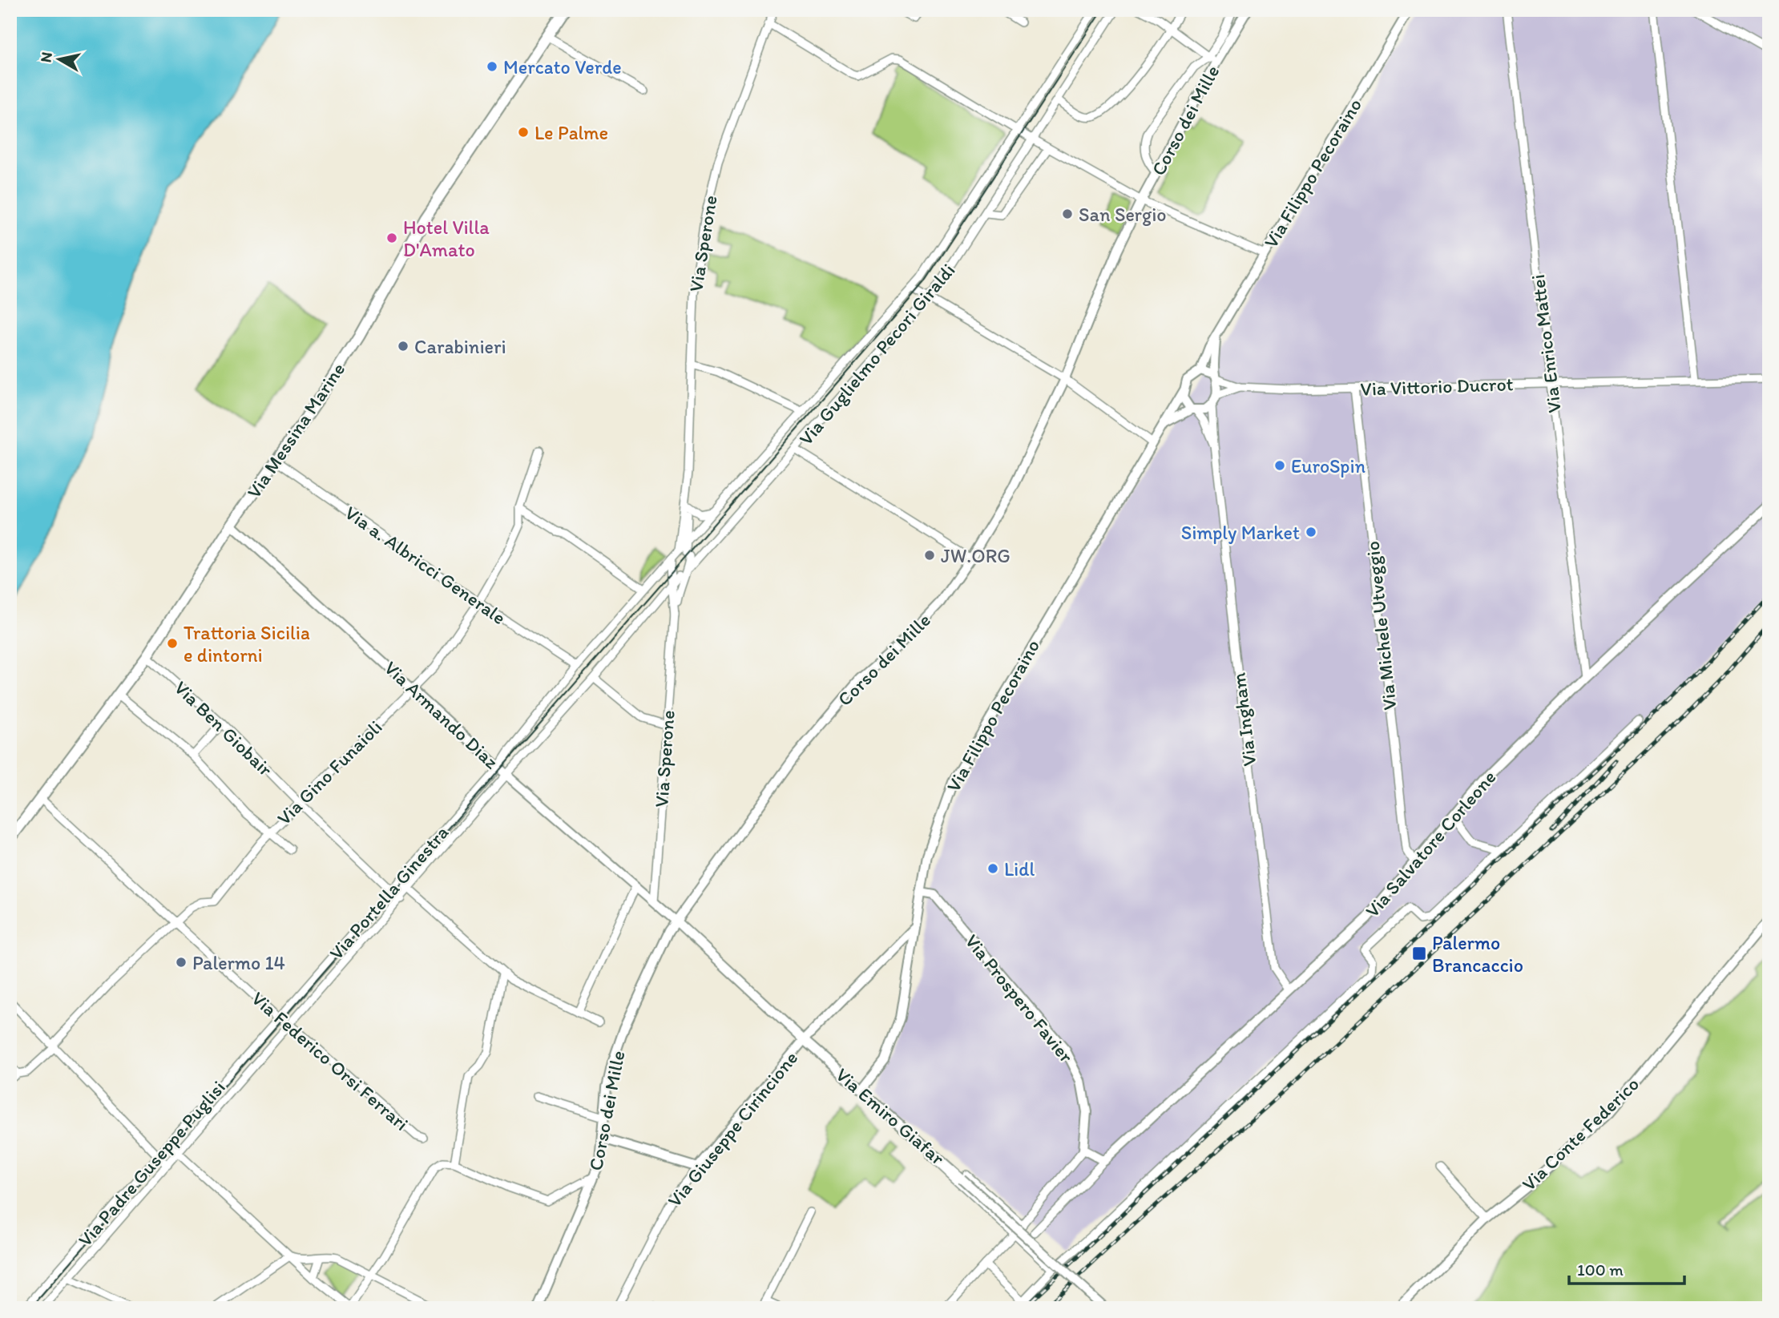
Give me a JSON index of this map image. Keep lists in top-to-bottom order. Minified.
{"streets":{"main road":["Via Messina Marine"],"street":["Corso dei Mille","Via Filippo Pecoraino","Via Sperone","Via Enrico Mattei","Via Guglielmo Pecori Giraldi","Via Vittorio Ducrot","Via a. Albricci Generale","Via Michele Utveggio","Via Armando Diaz","Via Ingham","Via Ben Giobair","Via Gino Funaioli","Via Salvatore Corleone","Via Portella Ginestra","Via Prospero Favier","Via Federico Orsi Ferrari","Via Emiro Giafar","Via Giuseppe Cirincione","Via Conte Federico","Via Padre Guseppe Puglisi"]},"crossings":[["Corso dei Mille","Via Armando Diaz"],["Corso dei Mille","Via Emiro Giafar"],["Via Filippo Pecoraino","Via Prospero Favier"],["Via Filippo Pecoraino","Via Emiro Giafar"],["Via Filippo Pecoraino","Via Giuseppe Cirincione"],["Via Sperone","Via Armando Diaz"],["Via Enrico Mattei","Via Vittorio Ducrot"],["Via Enrico Mattei","Via Salvatore Corleone"],["Via Guglielmo Pecori Giraldi","Via Armando Diaz"],["Via Guglielmo Pecori Giraldi","Via Portella Ginestra"],["Via Vittorio Ducrot","Via Michele Utveggio"],["Via Messina Marine","Via a. Albricci Generale"],["Via Messina Marine","Via Armando Diaz"],["Via Messina Marine","Via Ben Giobair"],["Via Messina Marine","Via Federico Orsi Ferrari"],["Via a. Albricci Generale","Via Gino Funaioli"],["Via Michele Utveggio","Via Salvatore Corleone"],["Via Armando Diaz","Via Gino Funaioli"],["Via Armando Diaz","Via Portella Ginestra"],["Via Armando Diaz","Via Emiro Giafar"],["Via Ingham","Via Salvatore Corleone"],["Via Ben Giobair","Via Gino Funaioli"],["Via Ben Giobair","Via Portella Ginestra"],["Via Gino Funaioli","Via Federico Orsi Ferrari"],["Via Portella Ginestra","Via Federico Orsi Ferrari"],["Via Portella Ginestra","Via Padre Guseppe Puglisi"],["Via Federico Orsi Ferrari","Via Padre Guseppe Puglisi"],["Via Emiro Giafar","Via Giuseppe Cirincione"]],"places":{"other":["Mercato Verde","Le Palme","San Sergio","Hotel Villa D'Amato","Carabinieri","EuroSpin","Simply Market","JW.ORG","Trattoria Sicilia e dintorni","Lidl","Palermo 14"],"transit":["Palermo Brancaccio"]},"scale_bar":"100 m","north":"left"}
